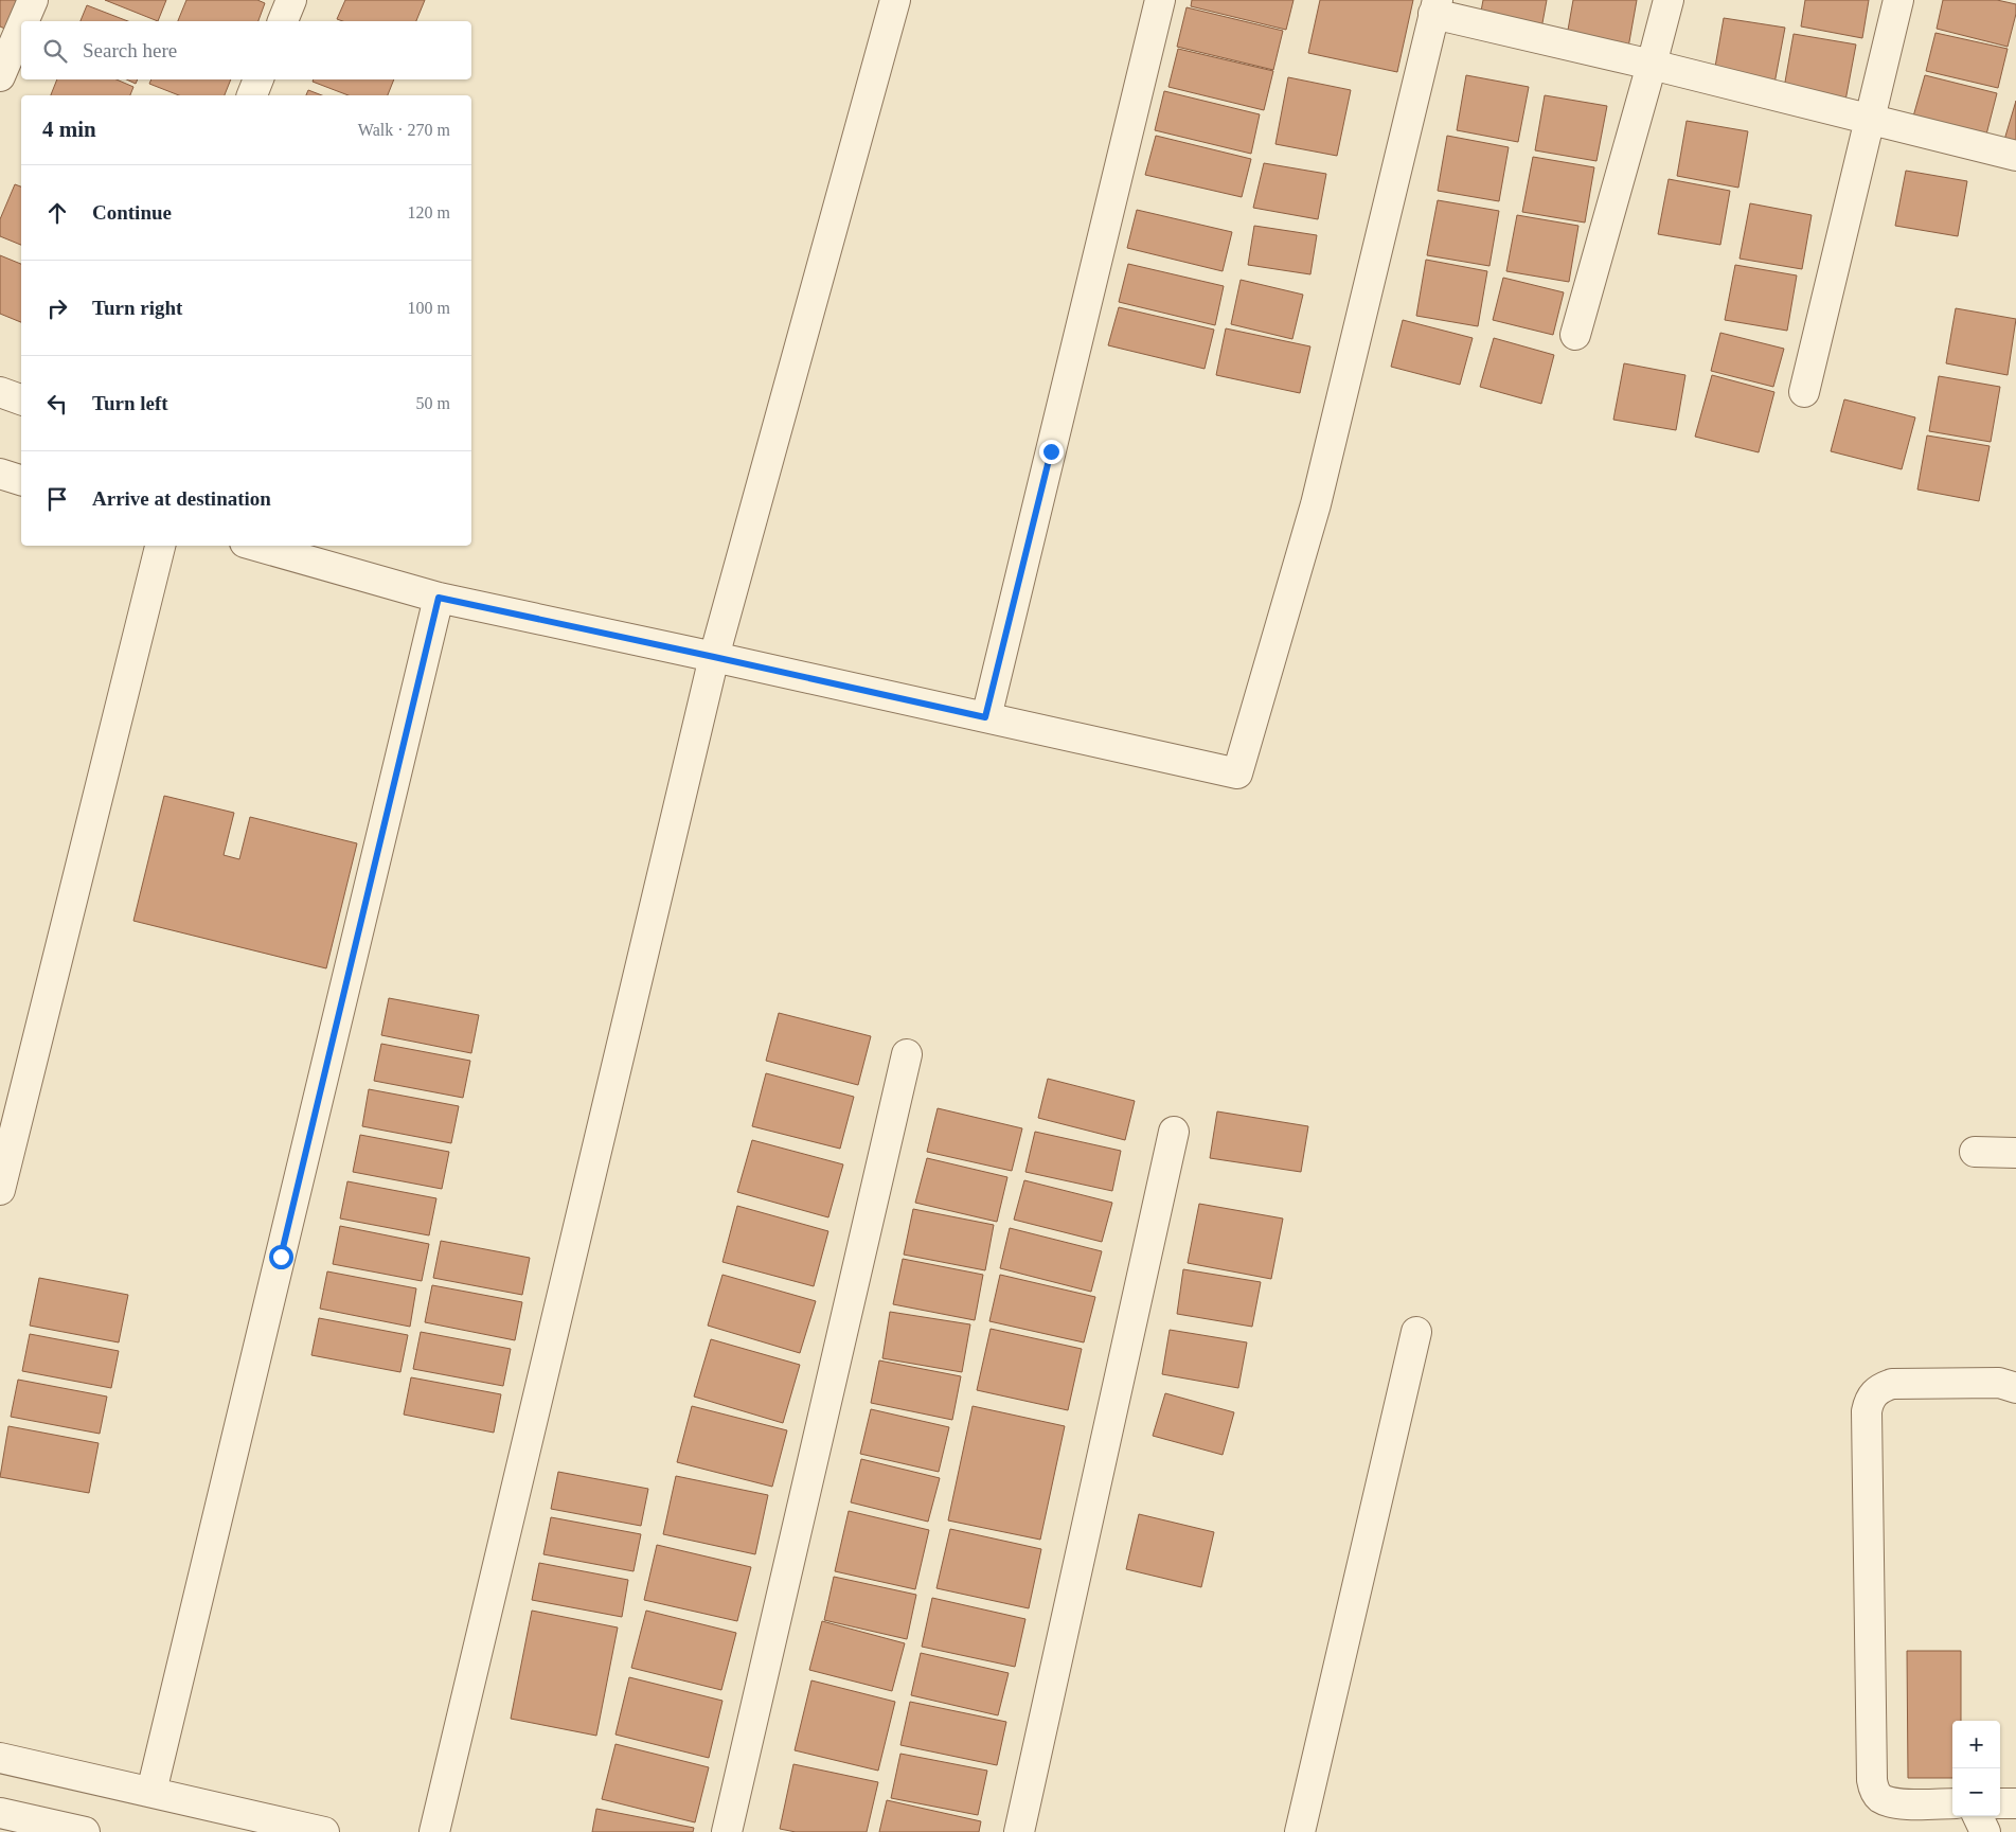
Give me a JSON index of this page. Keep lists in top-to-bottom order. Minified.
{"page":{"search":"Search here","heading":["4 min","Walk · 270 m"],"list":[["Continue","120 m"],["Turn right","100 m"],["Turn left","50 m"],"Arrive at destination"],"map_buttons":["+","−"]}}
